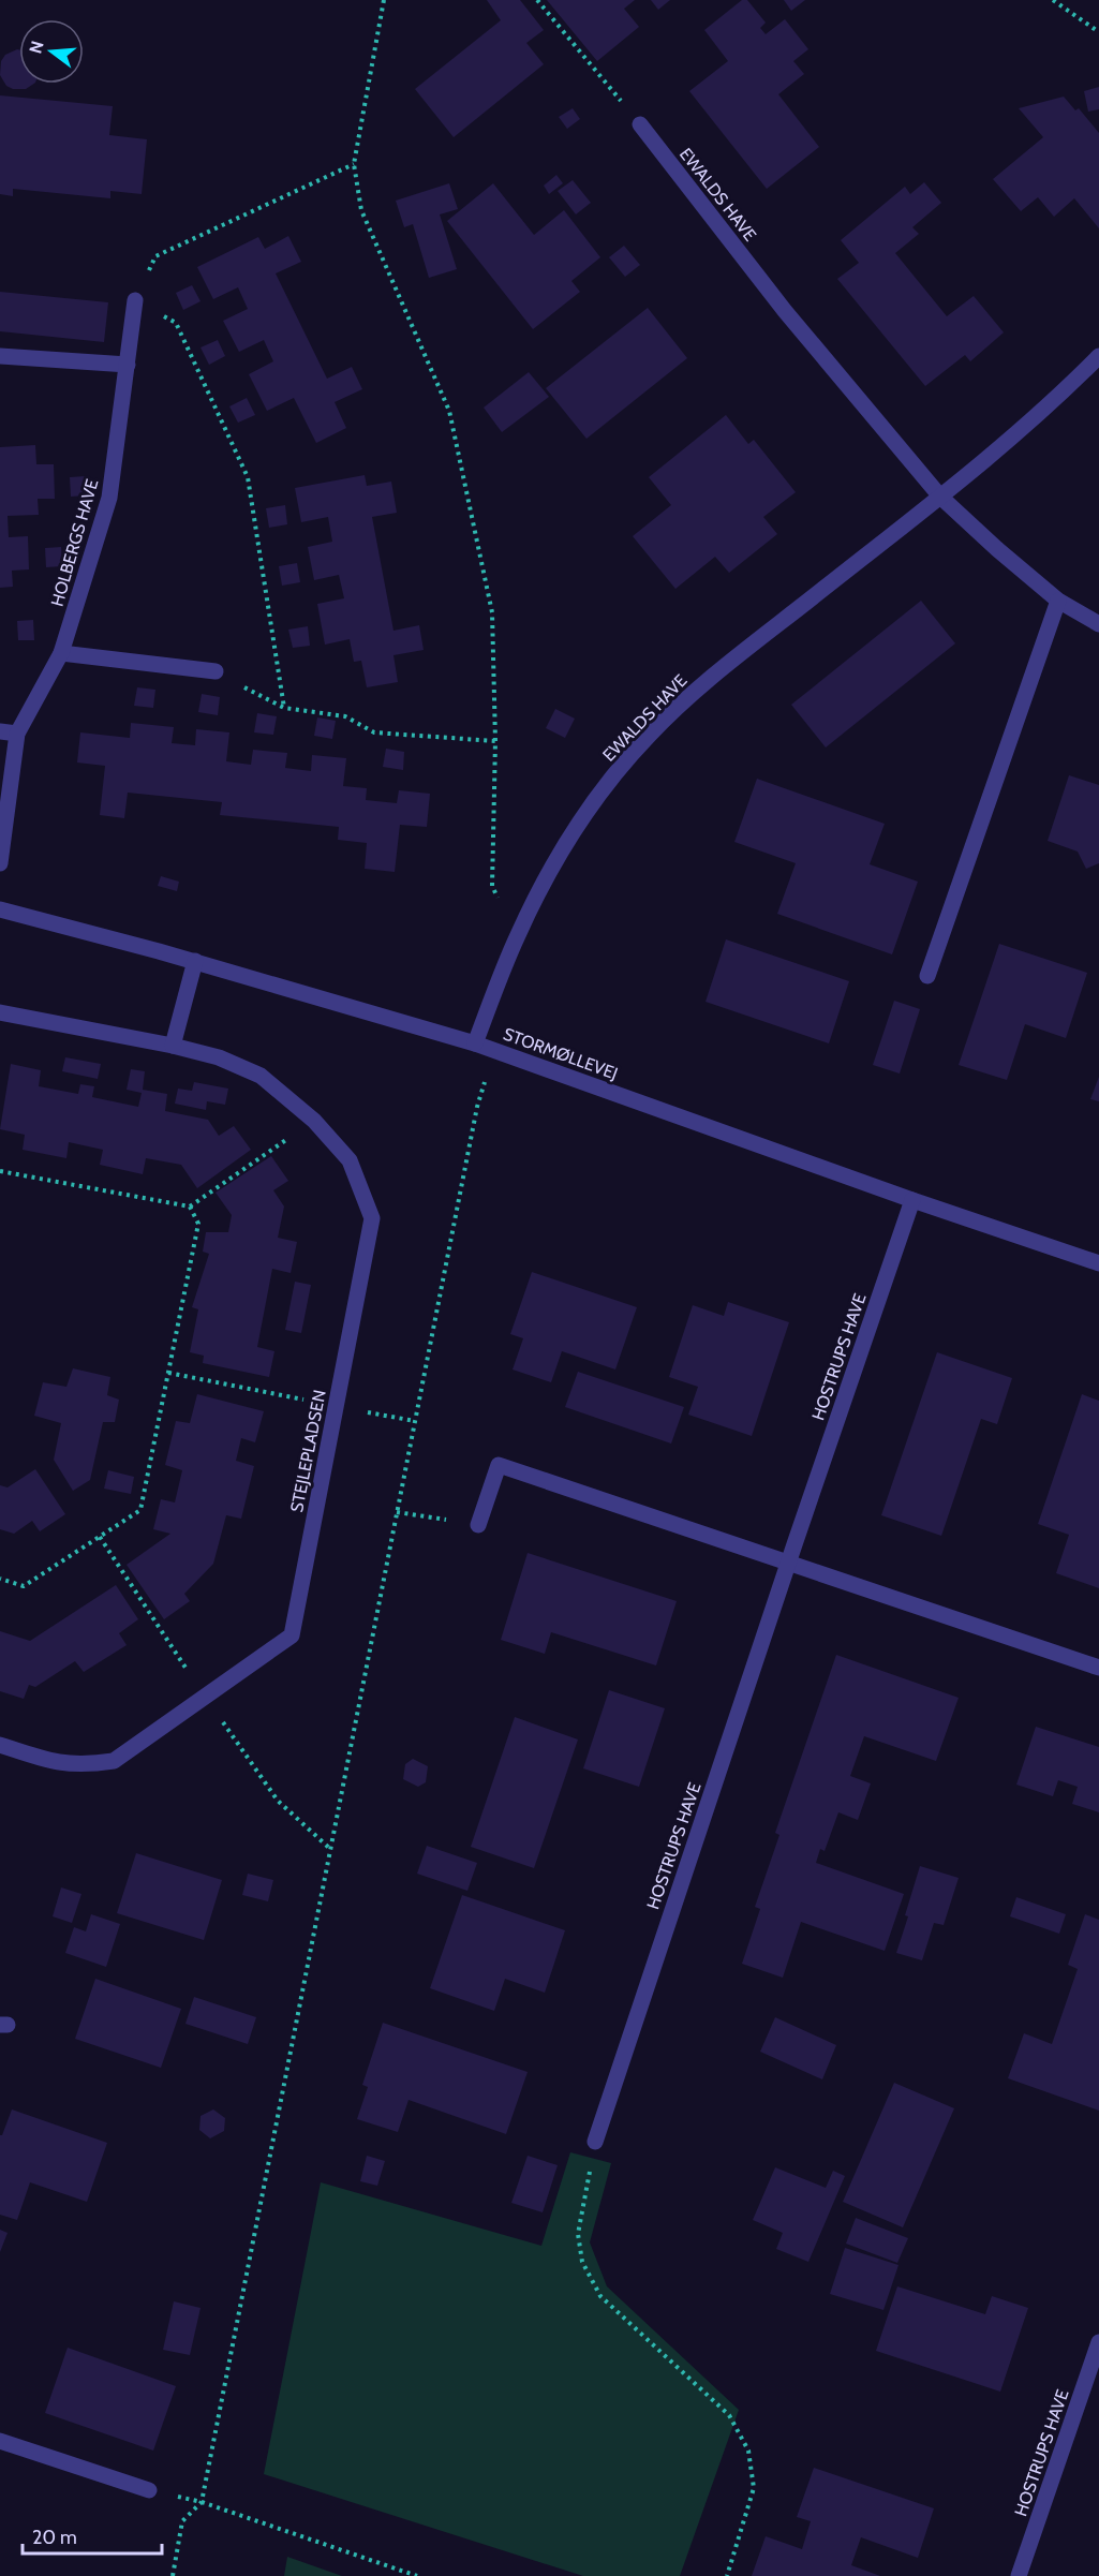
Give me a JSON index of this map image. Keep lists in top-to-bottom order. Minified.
{"streets":{"street":["EWALDS HAVE","HOLBERGS HAVE","STORMØLLEVEJ","HOSTRUPS HAVE","STEJLEPLADSEN"]},"crossings":[["EWALDS HAVE","STORMØLLEVEJ"],["STORMØLLEVEJ","HOSTRUPS HAVE"]],"scale_bar":"20 m","north":"left"}
